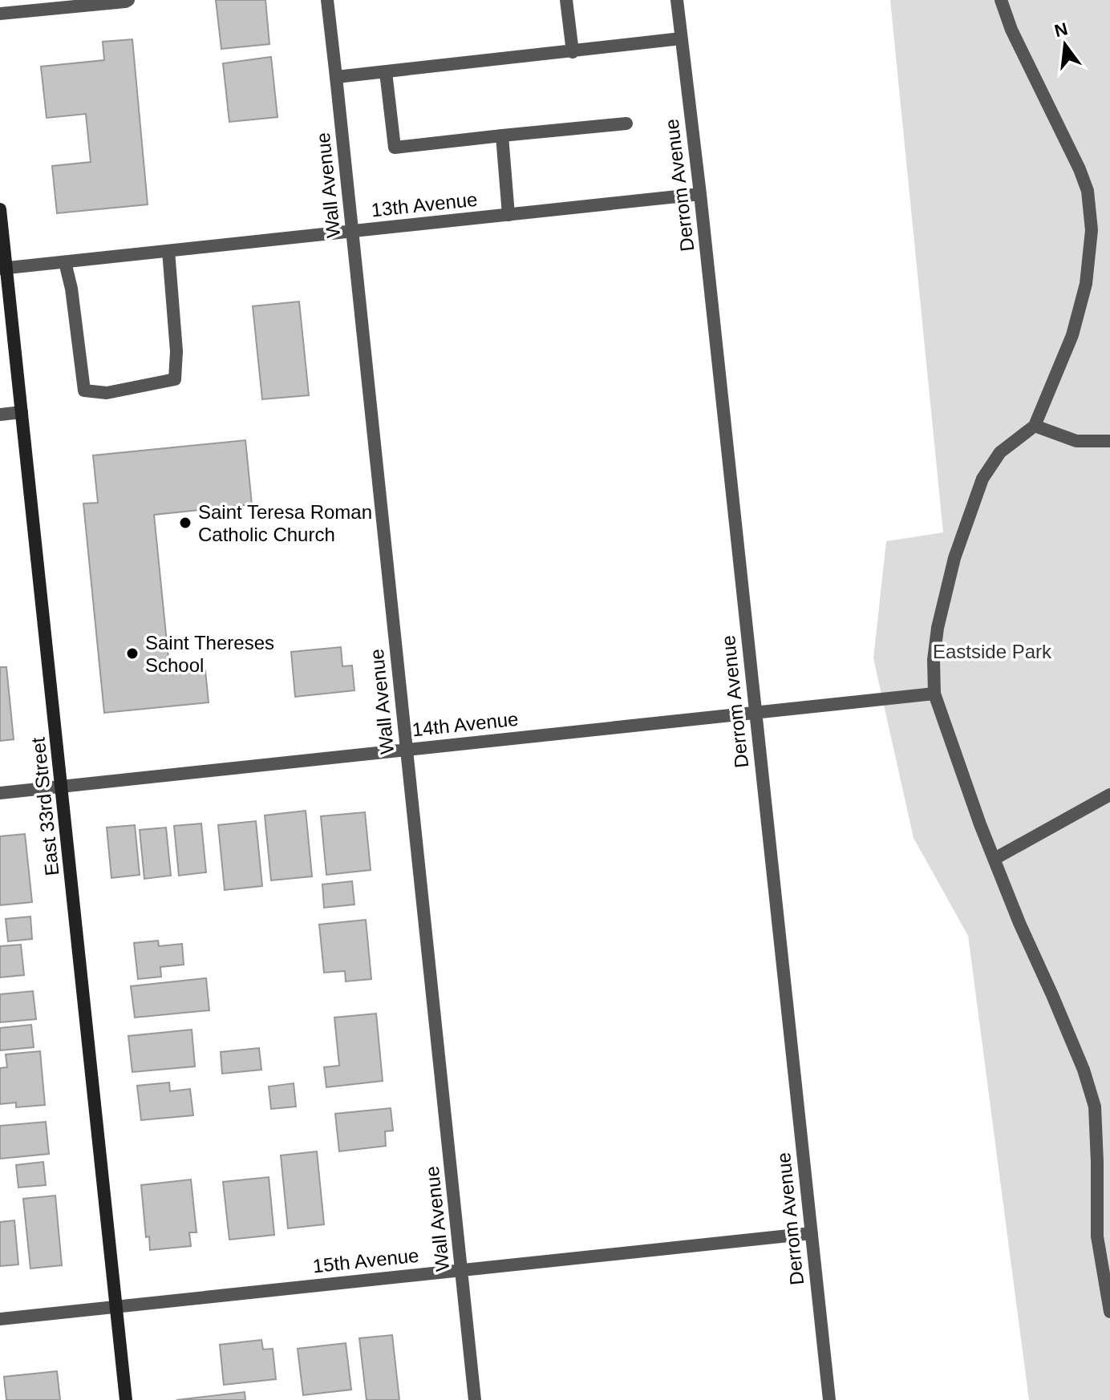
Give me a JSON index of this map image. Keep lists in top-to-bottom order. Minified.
{"streets":{"main road":["East 33rd Street"],"street":["Wall Avenue","Derrom Avenue","13th Avenue","14th Avenue","15th Avenue"]},"crossings":[["Wall Avenue","13th Avenue"],["Wall Avenue","14th Avenue"],["Wall Avenue","15th Avenue"],["Derrom Avenue","13th Avenue"],["Derrom Avenue","14th Avenue"],["Derrom Avenue","15th Avenue"],["13th Avenue","East 33rd Street"],["14th Avenue","East 33rd Street"],["East 33rd Street","15th Avenue"]],"parks":["Eastside Park"],"places":["Saint Teresa Roman Catholic Church","Saint Thereses School"],"north":"top"}
